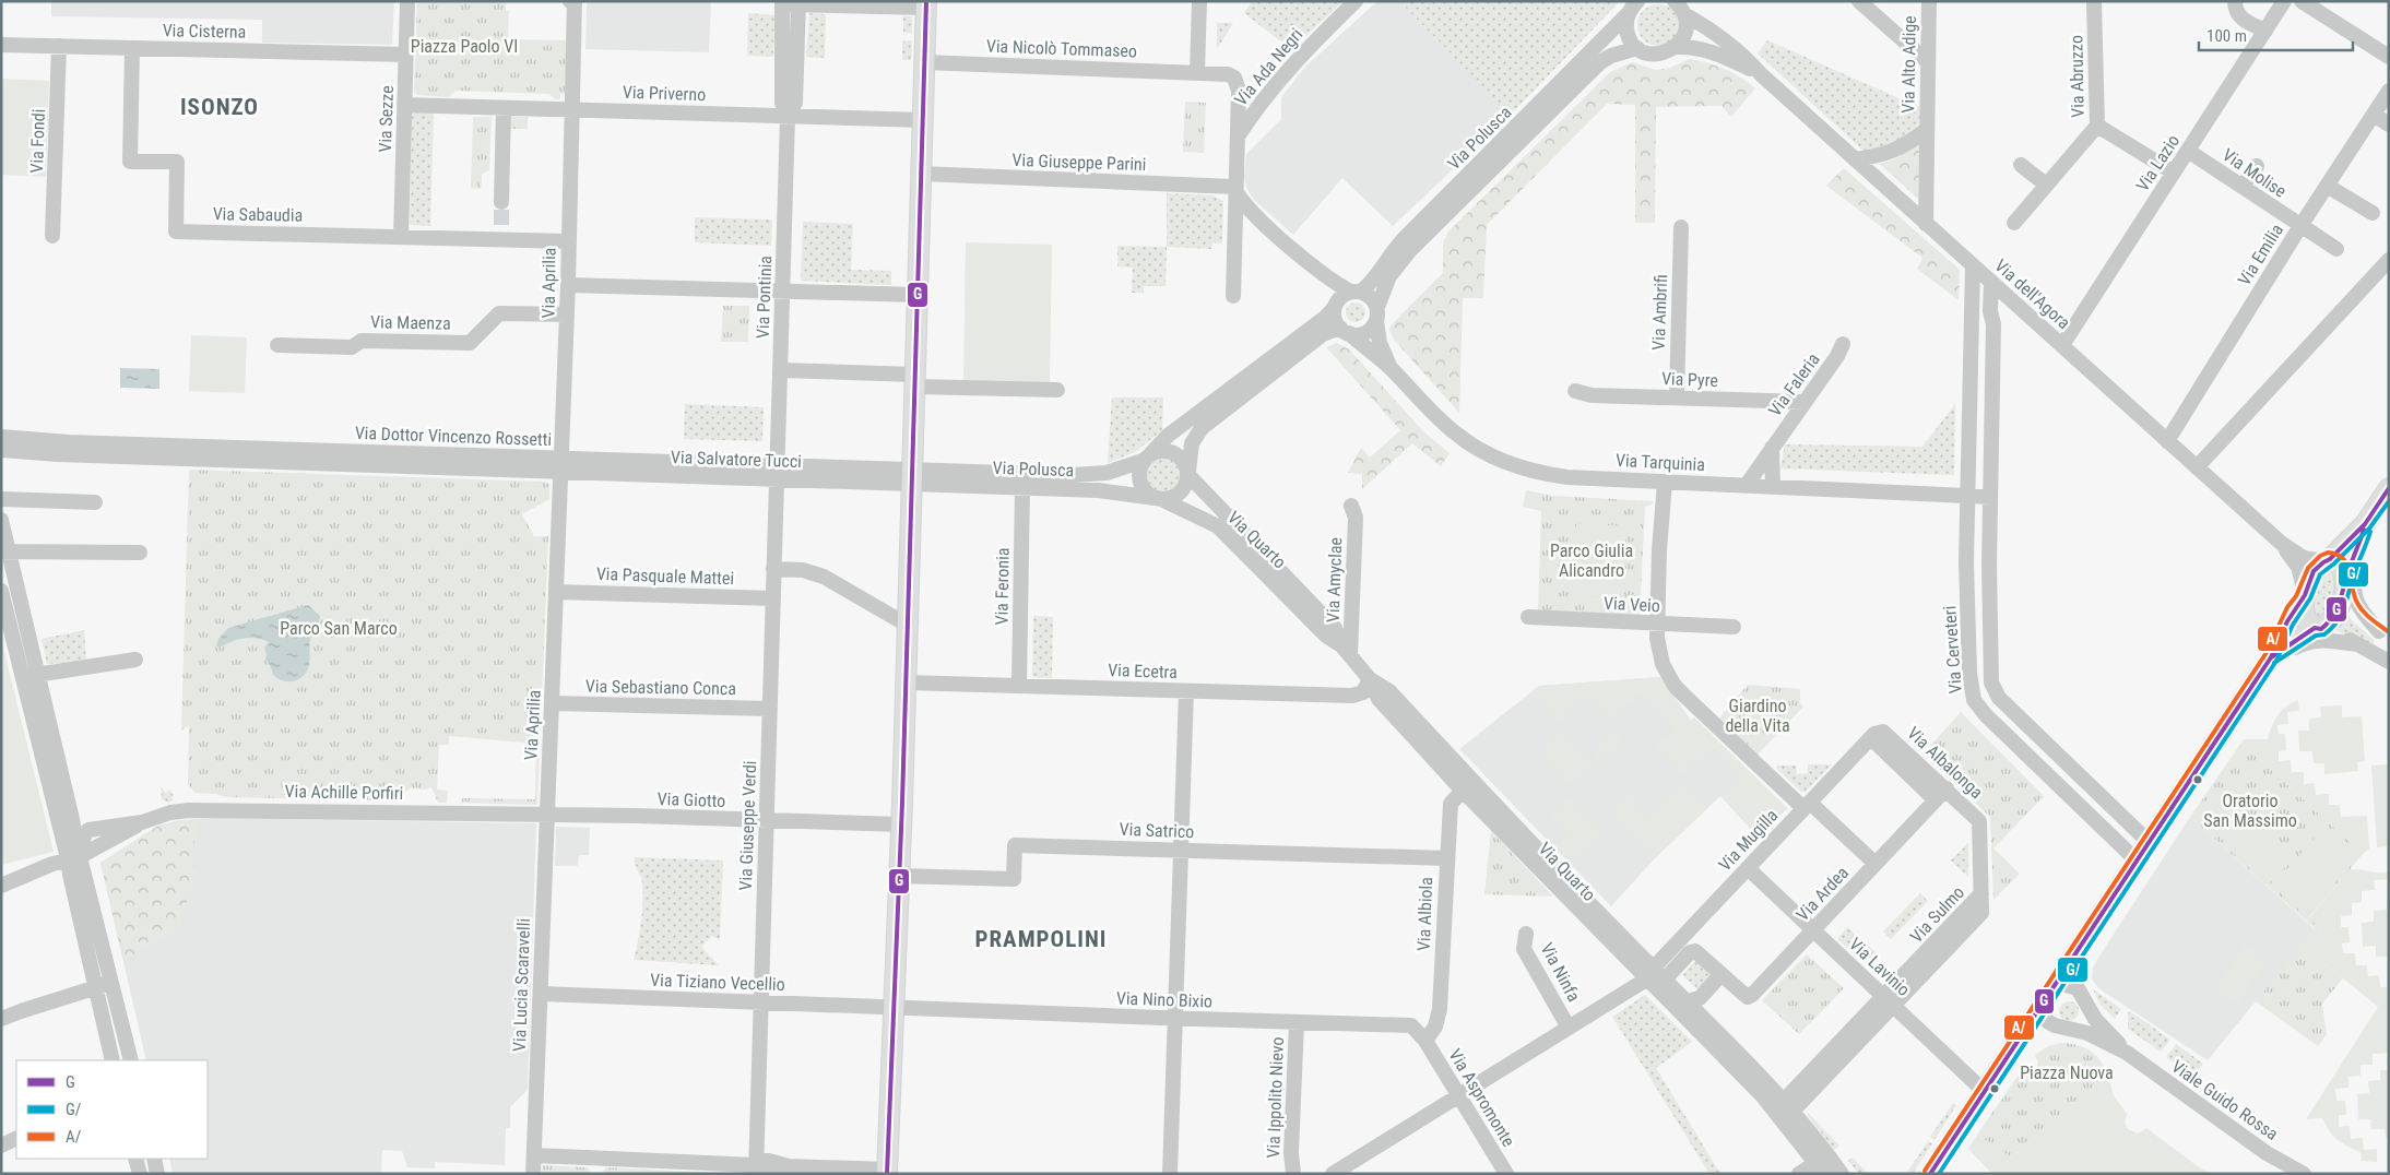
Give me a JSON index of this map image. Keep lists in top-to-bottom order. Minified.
{"streets":{"street":["Via Cisterna","Via Nicolò Tommaseo","Via Alto Adige","Via Ada Negri","Via Abruzzo","Via Priverno","Via Sezze","Via Polusca","Via Fondi","Via Giuseppe Parini","Via Lazio","Via Molise","Via Sabaudia","Via Emilia","Via Aprilia","Via dell'Agora","Via Pontinia","Via Ambrifi","Via Maenza","Via Pyre","Via Faleria","Via Dottor Vincenzo Rossetti","Via Salvatore Tucci","Via Tarquinia","Via Quarto","Via Pasquale Mattei","Via Amyclae","Via Feronia","Via Veio","Via Cerveteri","Via Ecetra","Via Sebastiano Conca","Via Albalonga","Via Achille Porfiri","Via Giotto","Via Giuseppe Verdi","Via Satrico","Via Mugilla","Via Ardea","Via Albiola","Via Sulmo","Via Lavinio","Via Ninfa","Via Tiziano Vecellio","Via Lucia Scaravelli","Via Nino Bixio","Via Ippolito Nievo","Via Aspromonte","Viale Guido Rossa"]},"crossings":[["Via Cisterna","Via Sezze"],["Via Cisterna","Via Fondi"],["Via Cisterna","Via Sabaudia"],["Via Alto Adige","Via dell'Agora"],["Via Abruzzo","Via Lazio"],["Via Priverno","Via Sezze"],["Via Priverno","Via Aprilia"],["Via Priverno","Via Pontinia"],["Via Sezze","Via Sabaudia"],["Via Polusca","Via dell'Agora"],["Via Polusca","Via Salvatore Tucci"],["Via Polusca","Via Tarquinia"],["Via Polusca","Via Quarto"],["Via Polusca","Via Feronia"],["Via Lazio","Via Molise"],["Via Lazio","Via dell'Agora"],["Via Molise","Via Emilia"],["Via Sabaudia","Via Aprilia"],["Via Emilia","Via dell'Agora"],["Via Aprilia","Via Maenza"],["Via Aprilia","Via Dottor Vincenzo Rossetti"],["Via Aprilia","Via Salvatore Tucci"],["Via Aprilia","Via Pasquale Mattei"],["Via Aprilia","Via Sebastiano Conca"],["Via Aprilia","Via Achille Porfiri"],["Via Aprilia","Via Giotto"],["Via Aprilia","Via Lucia Scaravelli"],["Via dell'Agora","Via Cerveteri"],["Via Pontinia","Via Salvatore Tucci"],["Via Pontinia","Via Giuseppe Verdi"],["Via Ambrifi","Via Pyre"],["Via Pyre","Via Faleria"],["Via Faleria","Via Tarquinia"],["Via Dottor Vincenzo Rossetti","Via Salvatore Tucci"],["Via Salvatore Tucci","Via Giuseppe Verdi"],["Via Tarquinia","Via Cerveteri"],["Via Quarto","Via Amyclae"],["Via Quarto","Via Ecetra"],["Via Quarto","Via Mugilla"],["Via Quarto","Via Ardea"],["Via Quarto","Via Albiola"],["Via Quarto","Via Sulmo"],["Via Pasquale Mattei","Via Giuseppe Verdi"],["Via Feronia","Via Ecetra"],["Via Sebastiano Conca","Via Giuseppe Verdi"],["Via Albalonga","Via Mugilla"],["Via Albalonga","Via Ardea"],["Via Albalonga","Via Sulmo"],["Via Achille Porfiri","Via Giotto"],["Via Achille Porfiri","Via Lucia Scaravelli"],["Via Giotto","Via Giuseppe Verdi"],["Via Giotto","Via Lucia Scaravelli"],["Via Giuseppe Verdi","Via Tiziano Vecellio"],["Via Satrico","Via Albiola"],["Via Mugilla","Via Lavinio"],["Via Mugilla","Via Ninfa"],["Via Mugilla","Via Aspromonte"],["Via Ardea","Via Lavinio"],["Via Albiola","Via Nino Bixio"],["Via Albiola","Via Aspromonte"],["Via Sulmo","Via Lavinio"],["Via Tiziano Vecellio","Via Lucia Scaravelli"],["Via Tiziano Vecellio","Via Nino Bixio"],["Via Nino Bixio","Via Ippolito Nievo"],["Via Nino Bixio","Via Aspromonte"]],"districts":["ISONZO","PRAMPOLINI"],"parks":["Piazza Paolo VI","Parco Giulia Alicandro","Parco San Marco","Giardino della Vita","Oratorio San Massimo","Piazza Nuova"],"lines":["transit line G","transit line G/","transit line A/"],"legend":["G","G/","A/"],"scale_bar":"100 m"}
